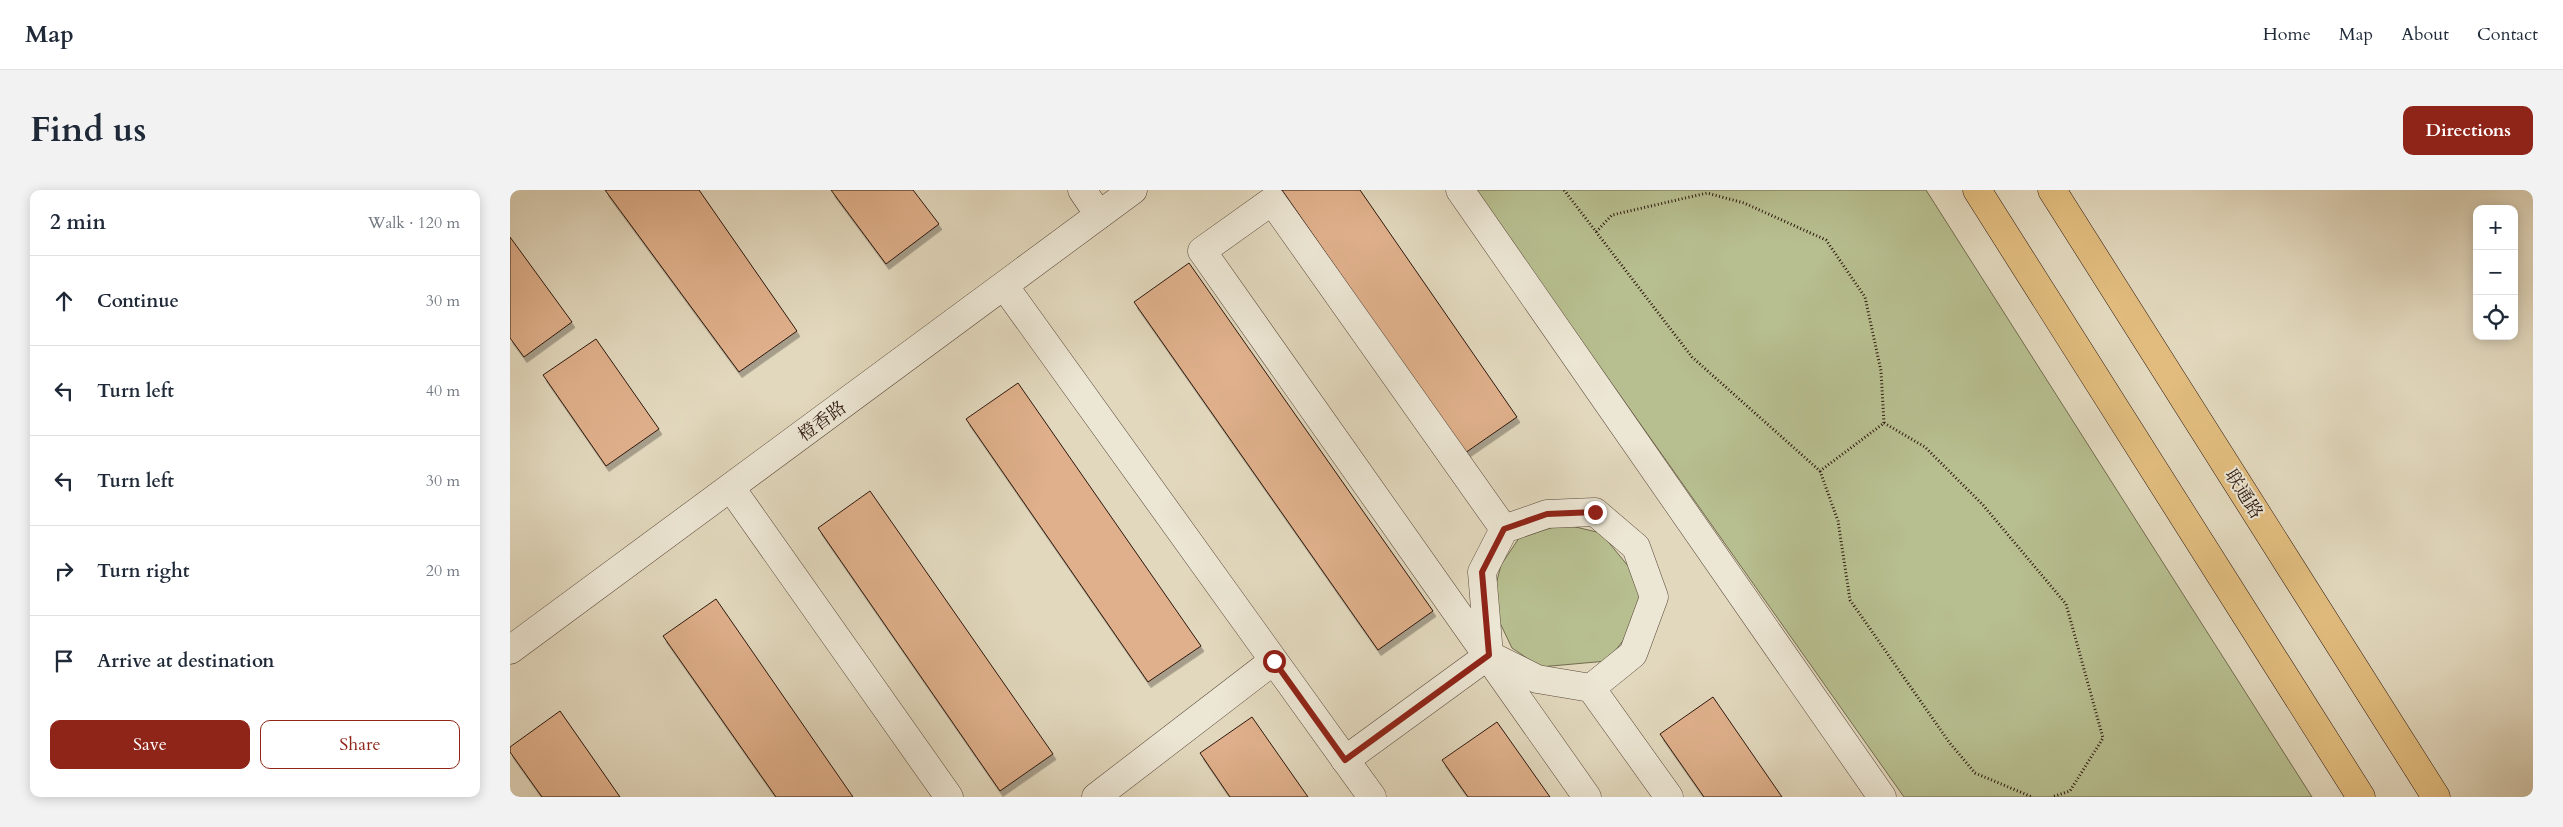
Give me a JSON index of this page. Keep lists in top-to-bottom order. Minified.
{"streets":{"main road":["联通路"],"street":["橙香路"]},"page":{"header":"Map","nav":["Home","Map","About","Contact"],"title":"Find us","buttons":["Directions",["Save","Share"]],"heading":["2 min","Walk · 120 m"],"map_buttons":["+","−"],"list":[["Continue","30 m"],["Turn left","40 m"],["Turn left","30 m"],["Turn right","20 m"],"Arrive at destination"]}}
